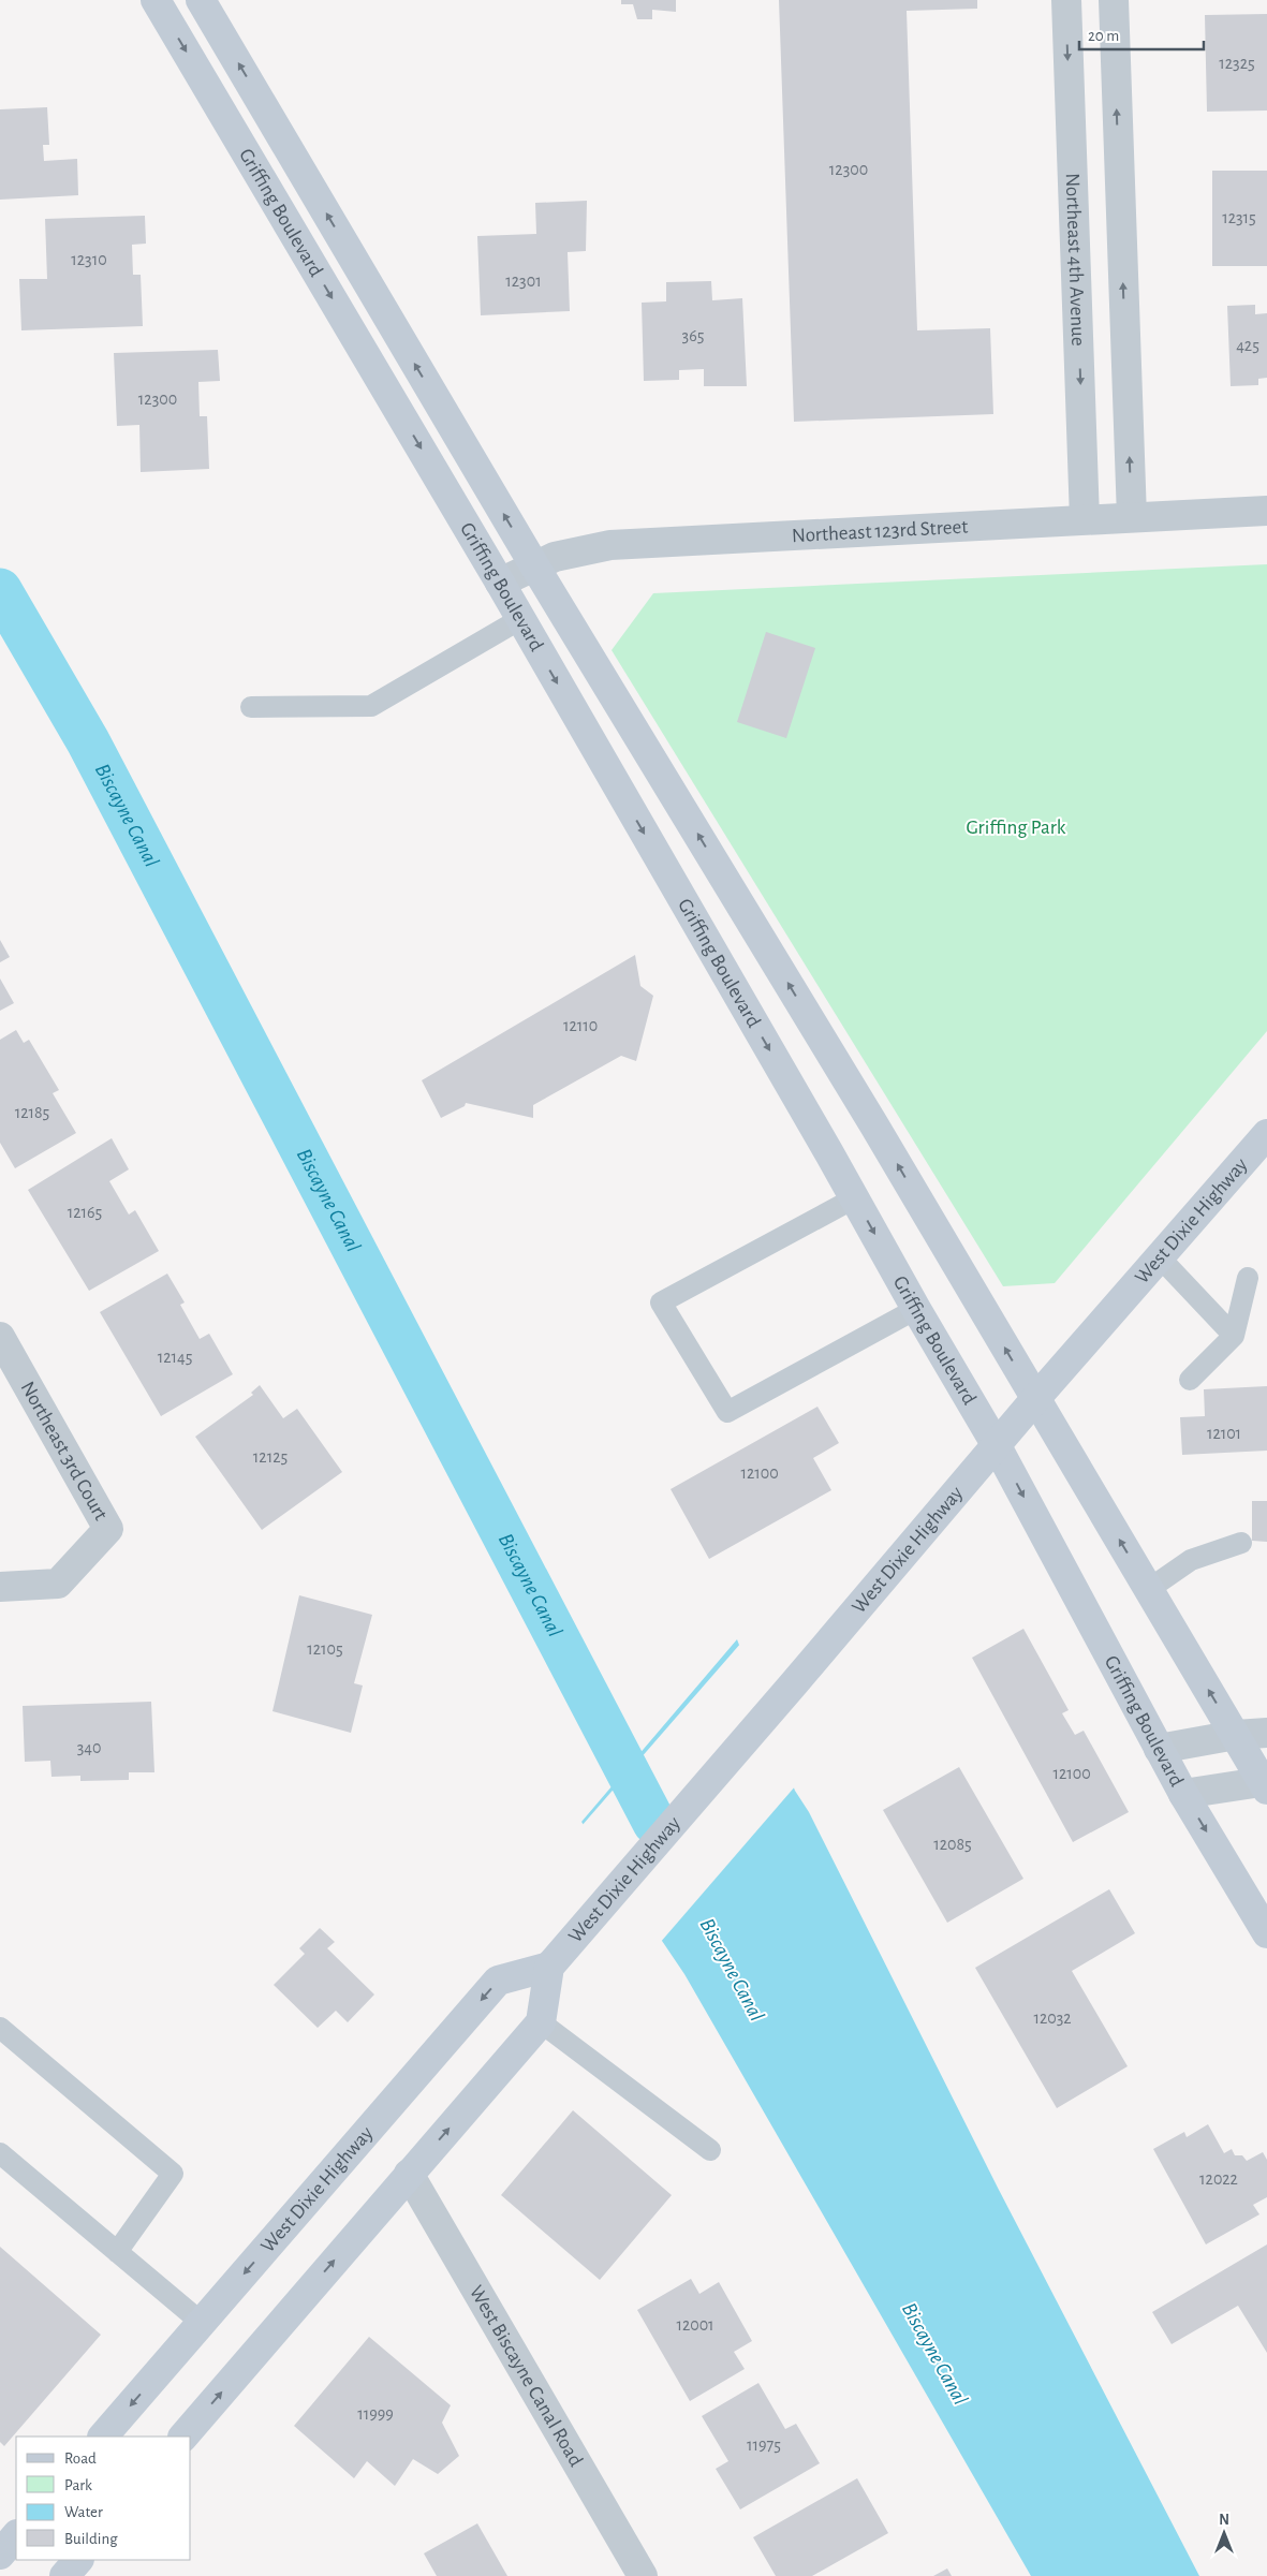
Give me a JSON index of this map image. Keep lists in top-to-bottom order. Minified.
{"streets":{"street":["Griffing Boulevard","Northeast 4th Avenue","Northeast 123rd Street","West Dixie Highway","Northeast 3rd Court","West Biscayne Canal Road"]},"crossings":[["Griffing Boulevard","Northeast 123rd Street"],["Griffing Boulevard","West Dixie Highway"],["Northeast 4th Avenue","Northeast 123rd Street"]],"water":["Biscayne Canal"],"parks":["Griffing Park"],"house_numbers":["12325","12300","12315","12310","12301","365","425","12300","12110","12185","12165","12145","12101","12125","12100","12105","340","12100","12085","12032","12022","12001","11999","11975"],"legend":["Road","Park","Water","Building"],"scale_bar":"20 m","north":"top"}
